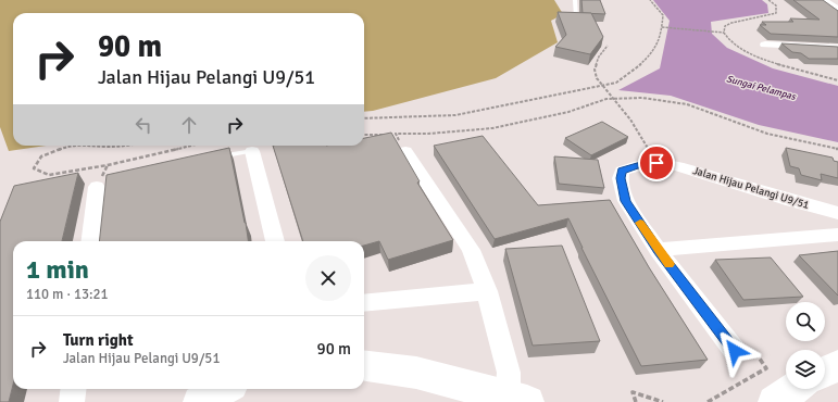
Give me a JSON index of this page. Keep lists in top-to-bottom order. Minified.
{"streets":{"street":["Jalan Hijau Pelangi U9/51"]},"water":["Sungai Pelampas"],"page":{"turn":["90 m","Jalan Hijau Pelangi U9/51"],"heading":["1 min","110 m · 13:21"],"list":[{"name":"Turn right","note":"Jalan Hijau Pelangi U9/51","value":"90 m"}]}}
